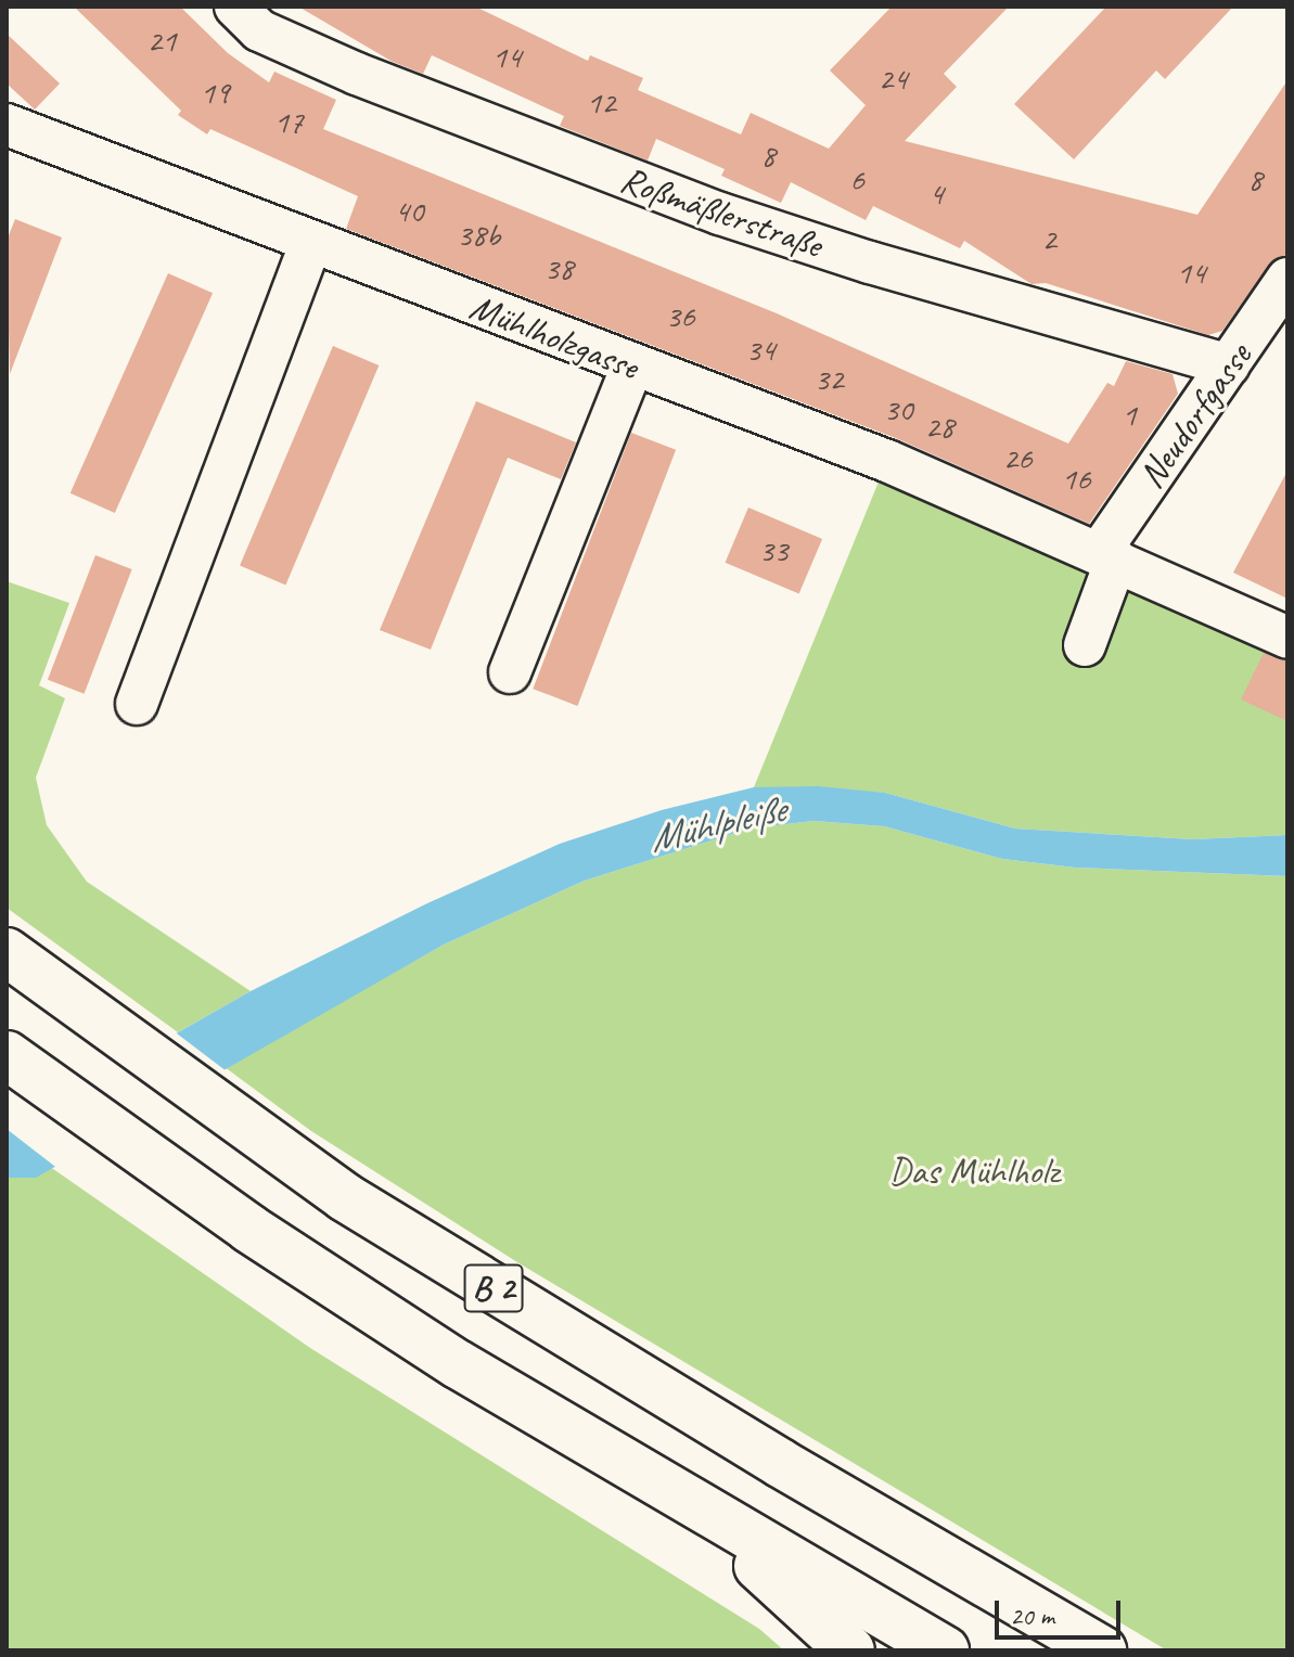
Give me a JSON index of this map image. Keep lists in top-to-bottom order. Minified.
{"streets":{"highway":["B 2"],"street":["Roßmäßlerstraße","Mühlholzgasse","Neudorfgasse"]},"crossings":[["Roßmäßlerstraße","Neudorfgasse"],["Mühlholzgasse","Neudorfgasse"]],"water":["Mühlpleiße"],"parks":["Das Mühlholz"],"house_numbers":["21","14","24","19","12","17","8","6","8","4","40","38b","2","38","14","36","34","32","30","1","28","26","16","33"],"scale_bar":"20 m"}
